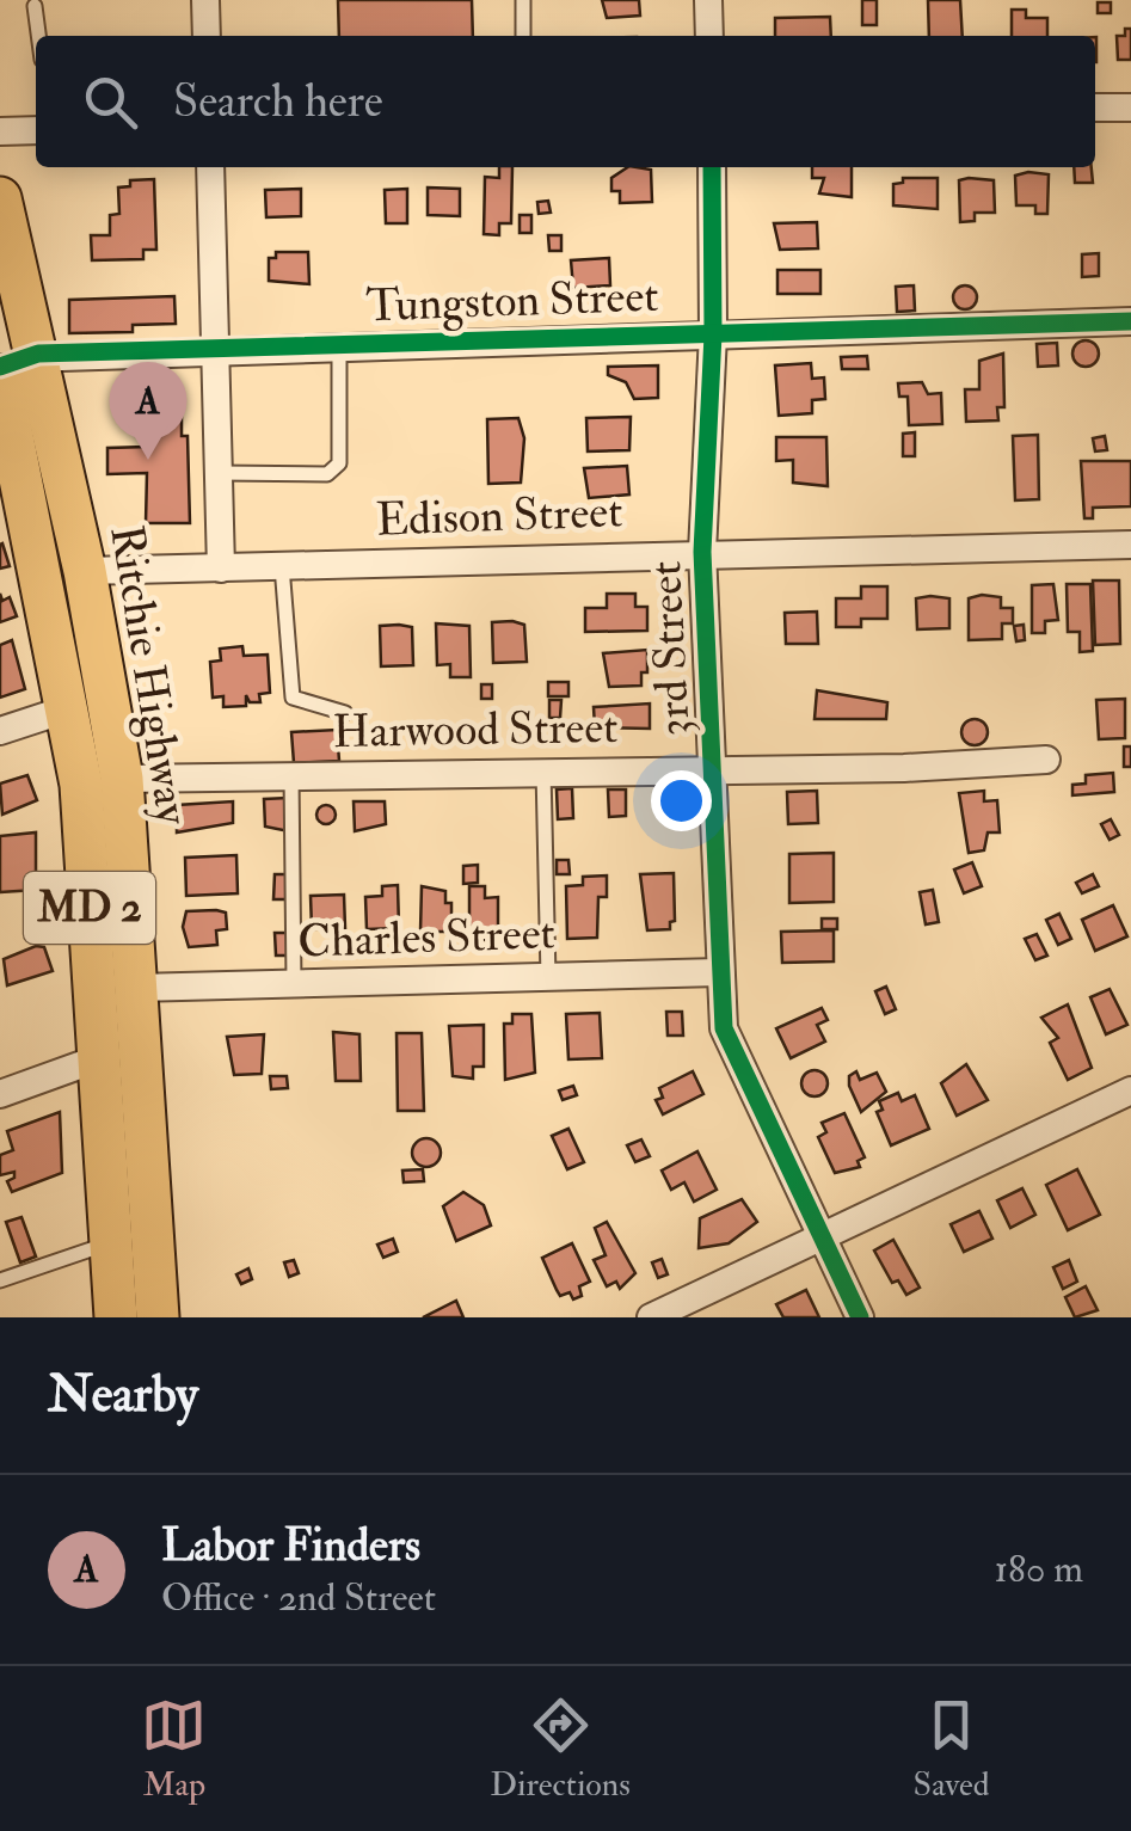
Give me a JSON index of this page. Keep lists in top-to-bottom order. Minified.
{"streets":{"main road":["Ritchie Highway","MD 2"],"street":["Tungston Street","Edison Street","3rd Street","Harwood Street","Charles Street"]},"crossings":[["Tungston Street","3rd Street"],["Tungston Street","Ritchie Highway"],["Edison Street","3rd Street"],["Edison Street","Ritchie Highway"],["3rd Street","Harwood Street"],["3rd Street","Charles Street"],["Ritchie Highway","Harwood Street"],["Ritchie Highway","Charles Street"]],"page":{"search":"Search here","pins":"A","heading":"Nearby","list":[{"mark":"A","name":"Labor Finders","note":"Office · 2nd Street","value":"180 m"}],"nav":["Map","Directions","Saved"]}}
